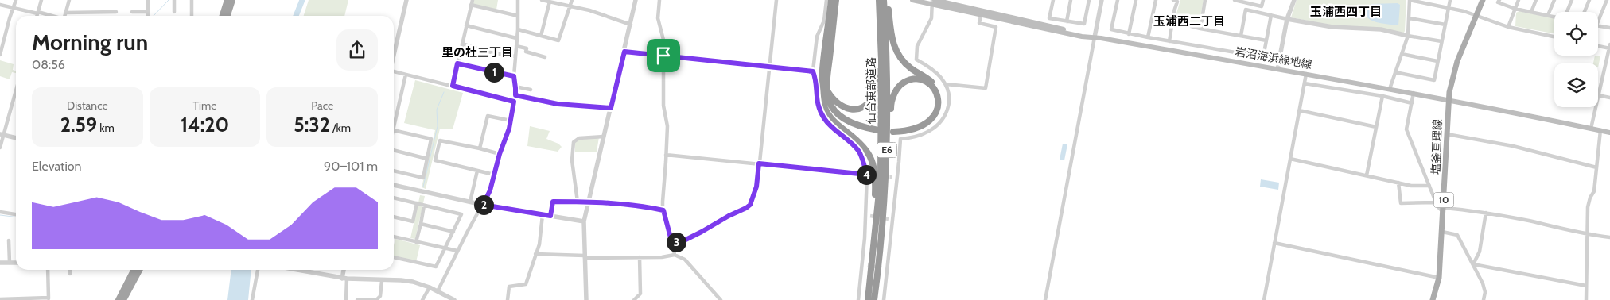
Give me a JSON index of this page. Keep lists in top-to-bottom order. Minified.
{"streets":{"highway":["仙台東部道路","E6"],"main road":["岩沼海浜緑地線","塩釜亘理線","10"]},"crossings":[["岩沼海浜緑地線","塩釜亘理線"]],"districts":["玉浦西四丁目","玉浦西二丁目","里の杜三丁目"],"page":{"heading":["Morning run","08:56"],"pins":["1","4","2","3"],"stats":[["Distance","2.59 km"],["Time","14:20"],["Pace","5:32 /km"]],"chart":["Elevation","90–101 m"]}}
